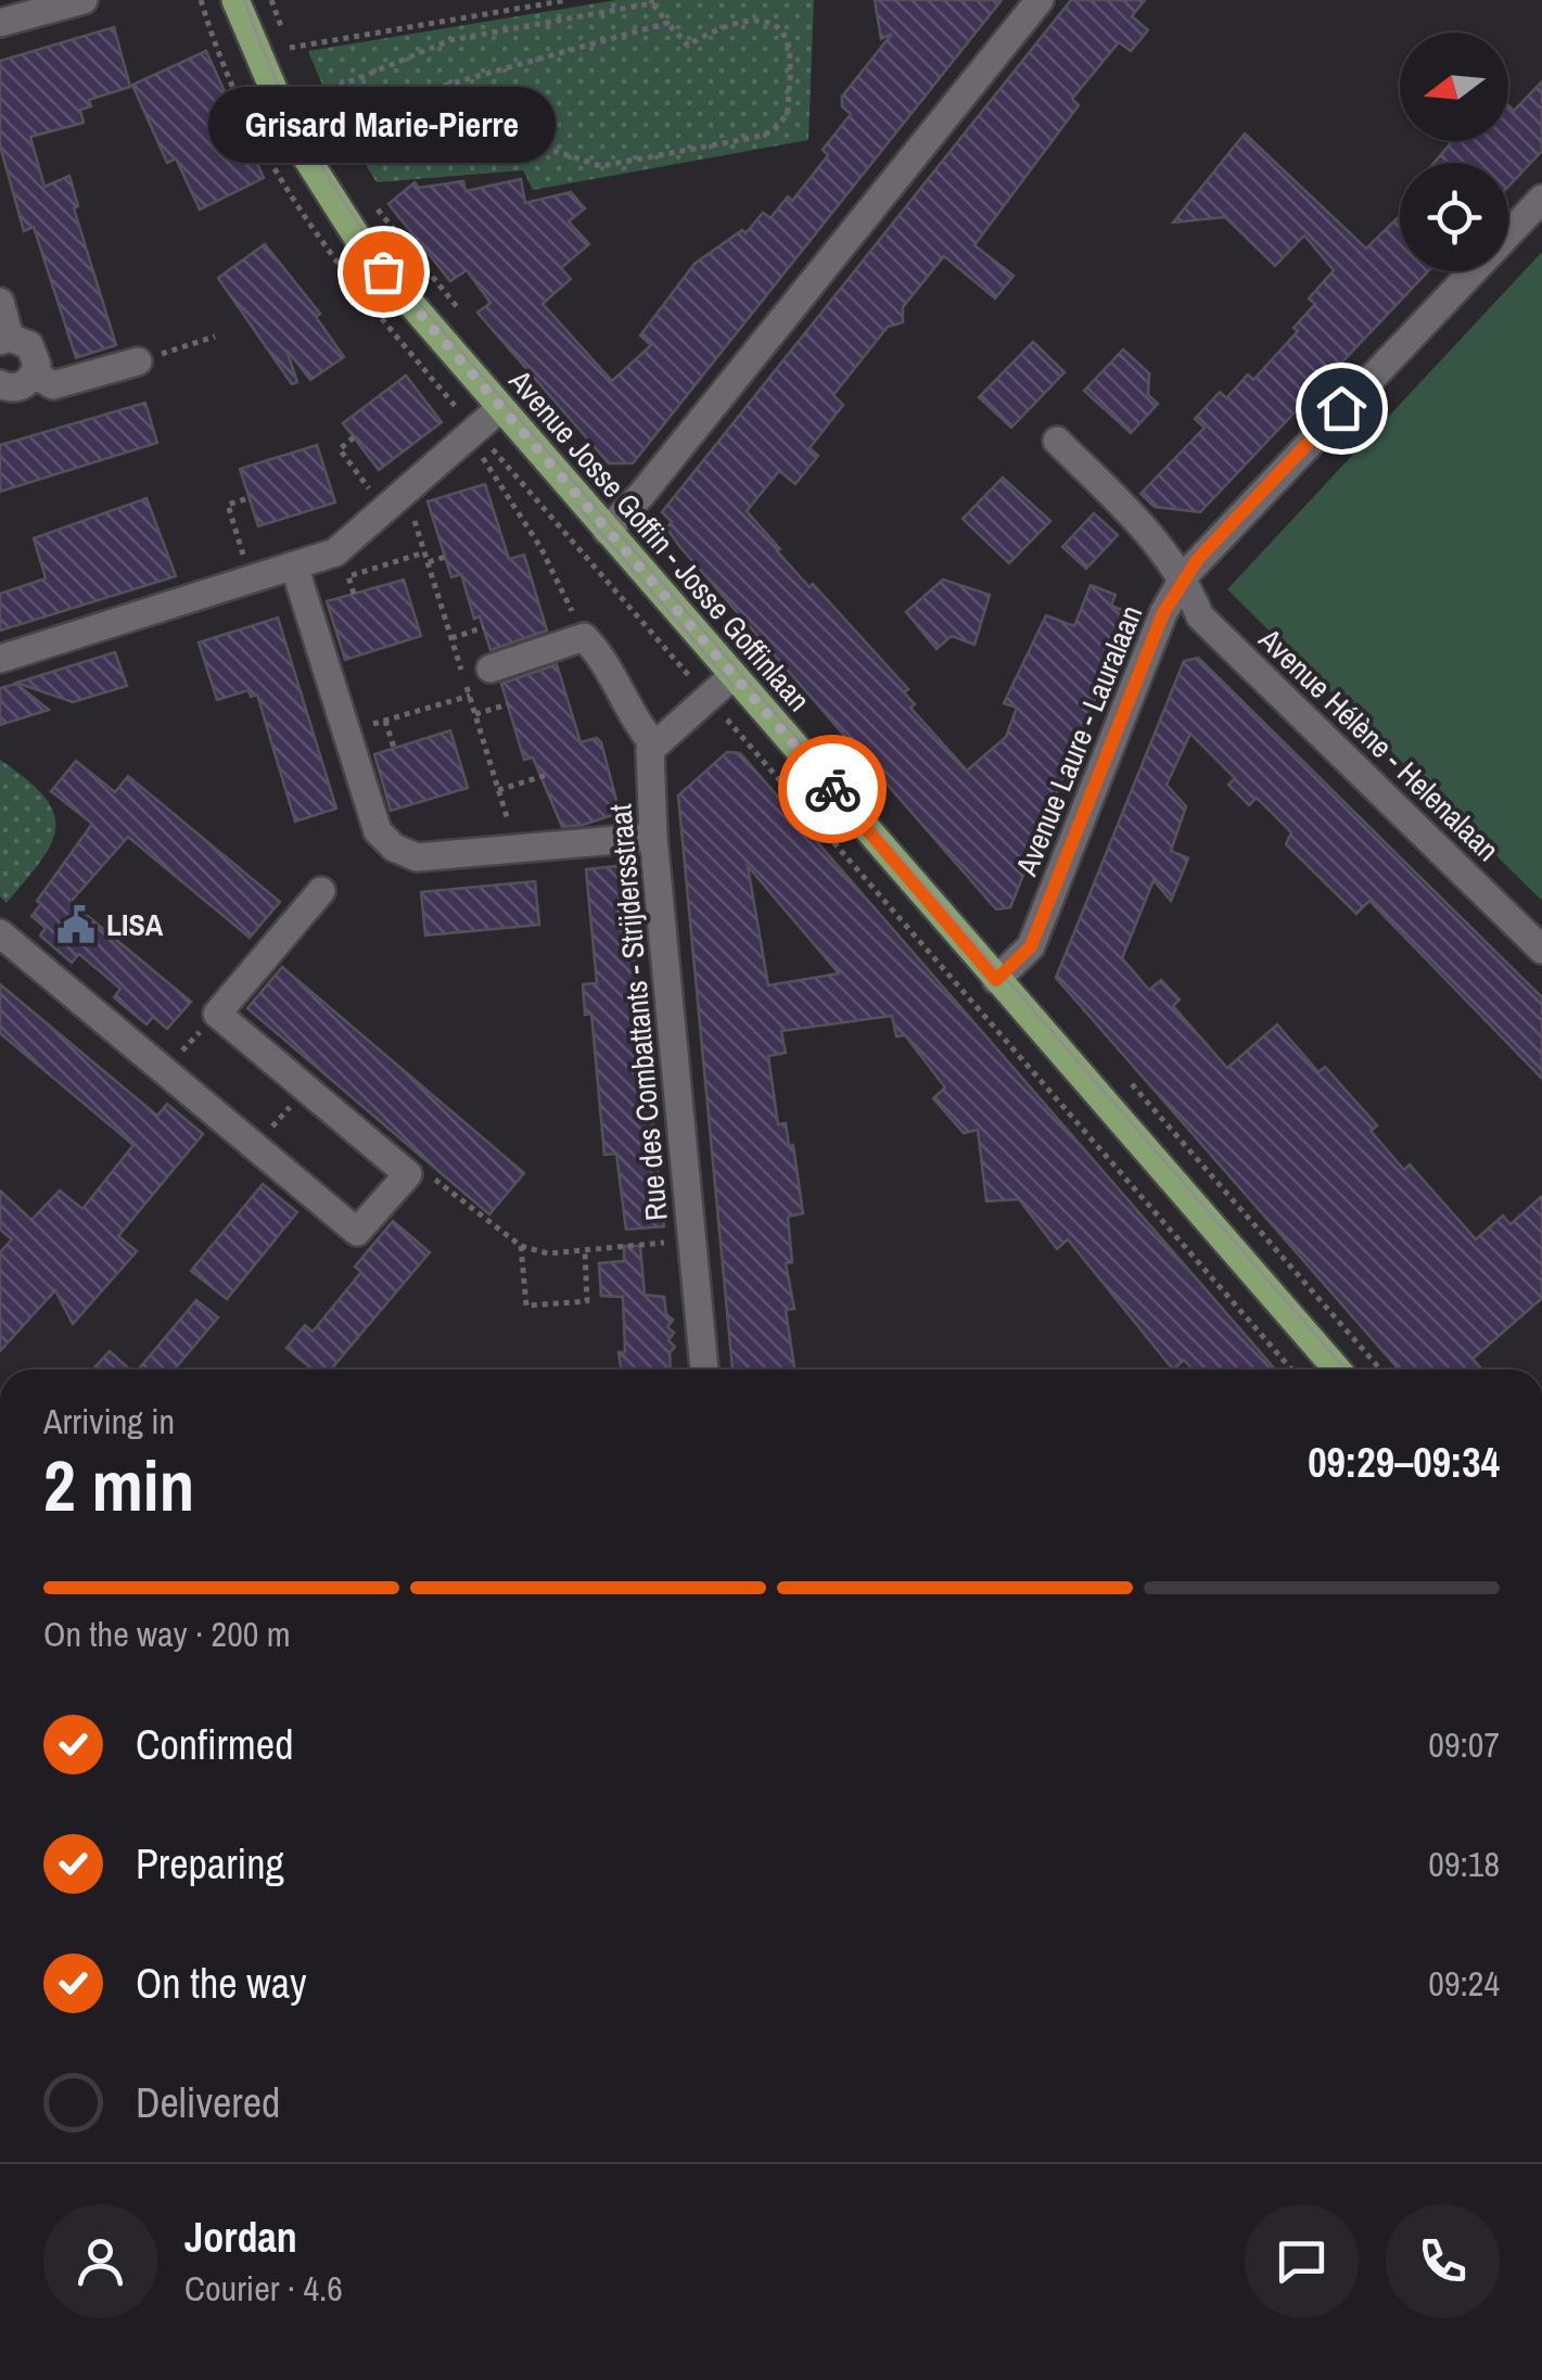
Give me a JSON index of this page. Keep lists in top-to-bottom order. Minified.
{"streets":{"main road":["Avenue Josse Goffin - Josse Goffinlaan"],"street":["Avenue Laure - Lauralaan","Avenue Hélène - Helenalaan","Rue des Combattants - Strijdersstraat"]},"crossings":[["Avenue Josse Goffin - Josse Goffinlaan","Avenue Laure - Lauralaan"],["Avenue Laure - Lauralaan","Avenue Hélène - Helenalaan"]],"places":{"other":["Grisard Marie-Pierre"],"public building":["LISA"]},"north":"left","page":{"bubble":"Grisard Marie-Pierre","heading":["2 min","Arriving in","09:29–09:34"],"panel":["Jordan","Courier · 4.6"],"bar":"On the way · 200 m","list":[["Confirmed","09:07"],["Preparing","09:18"],["On the way","09:24"],"Delivered"]}}
